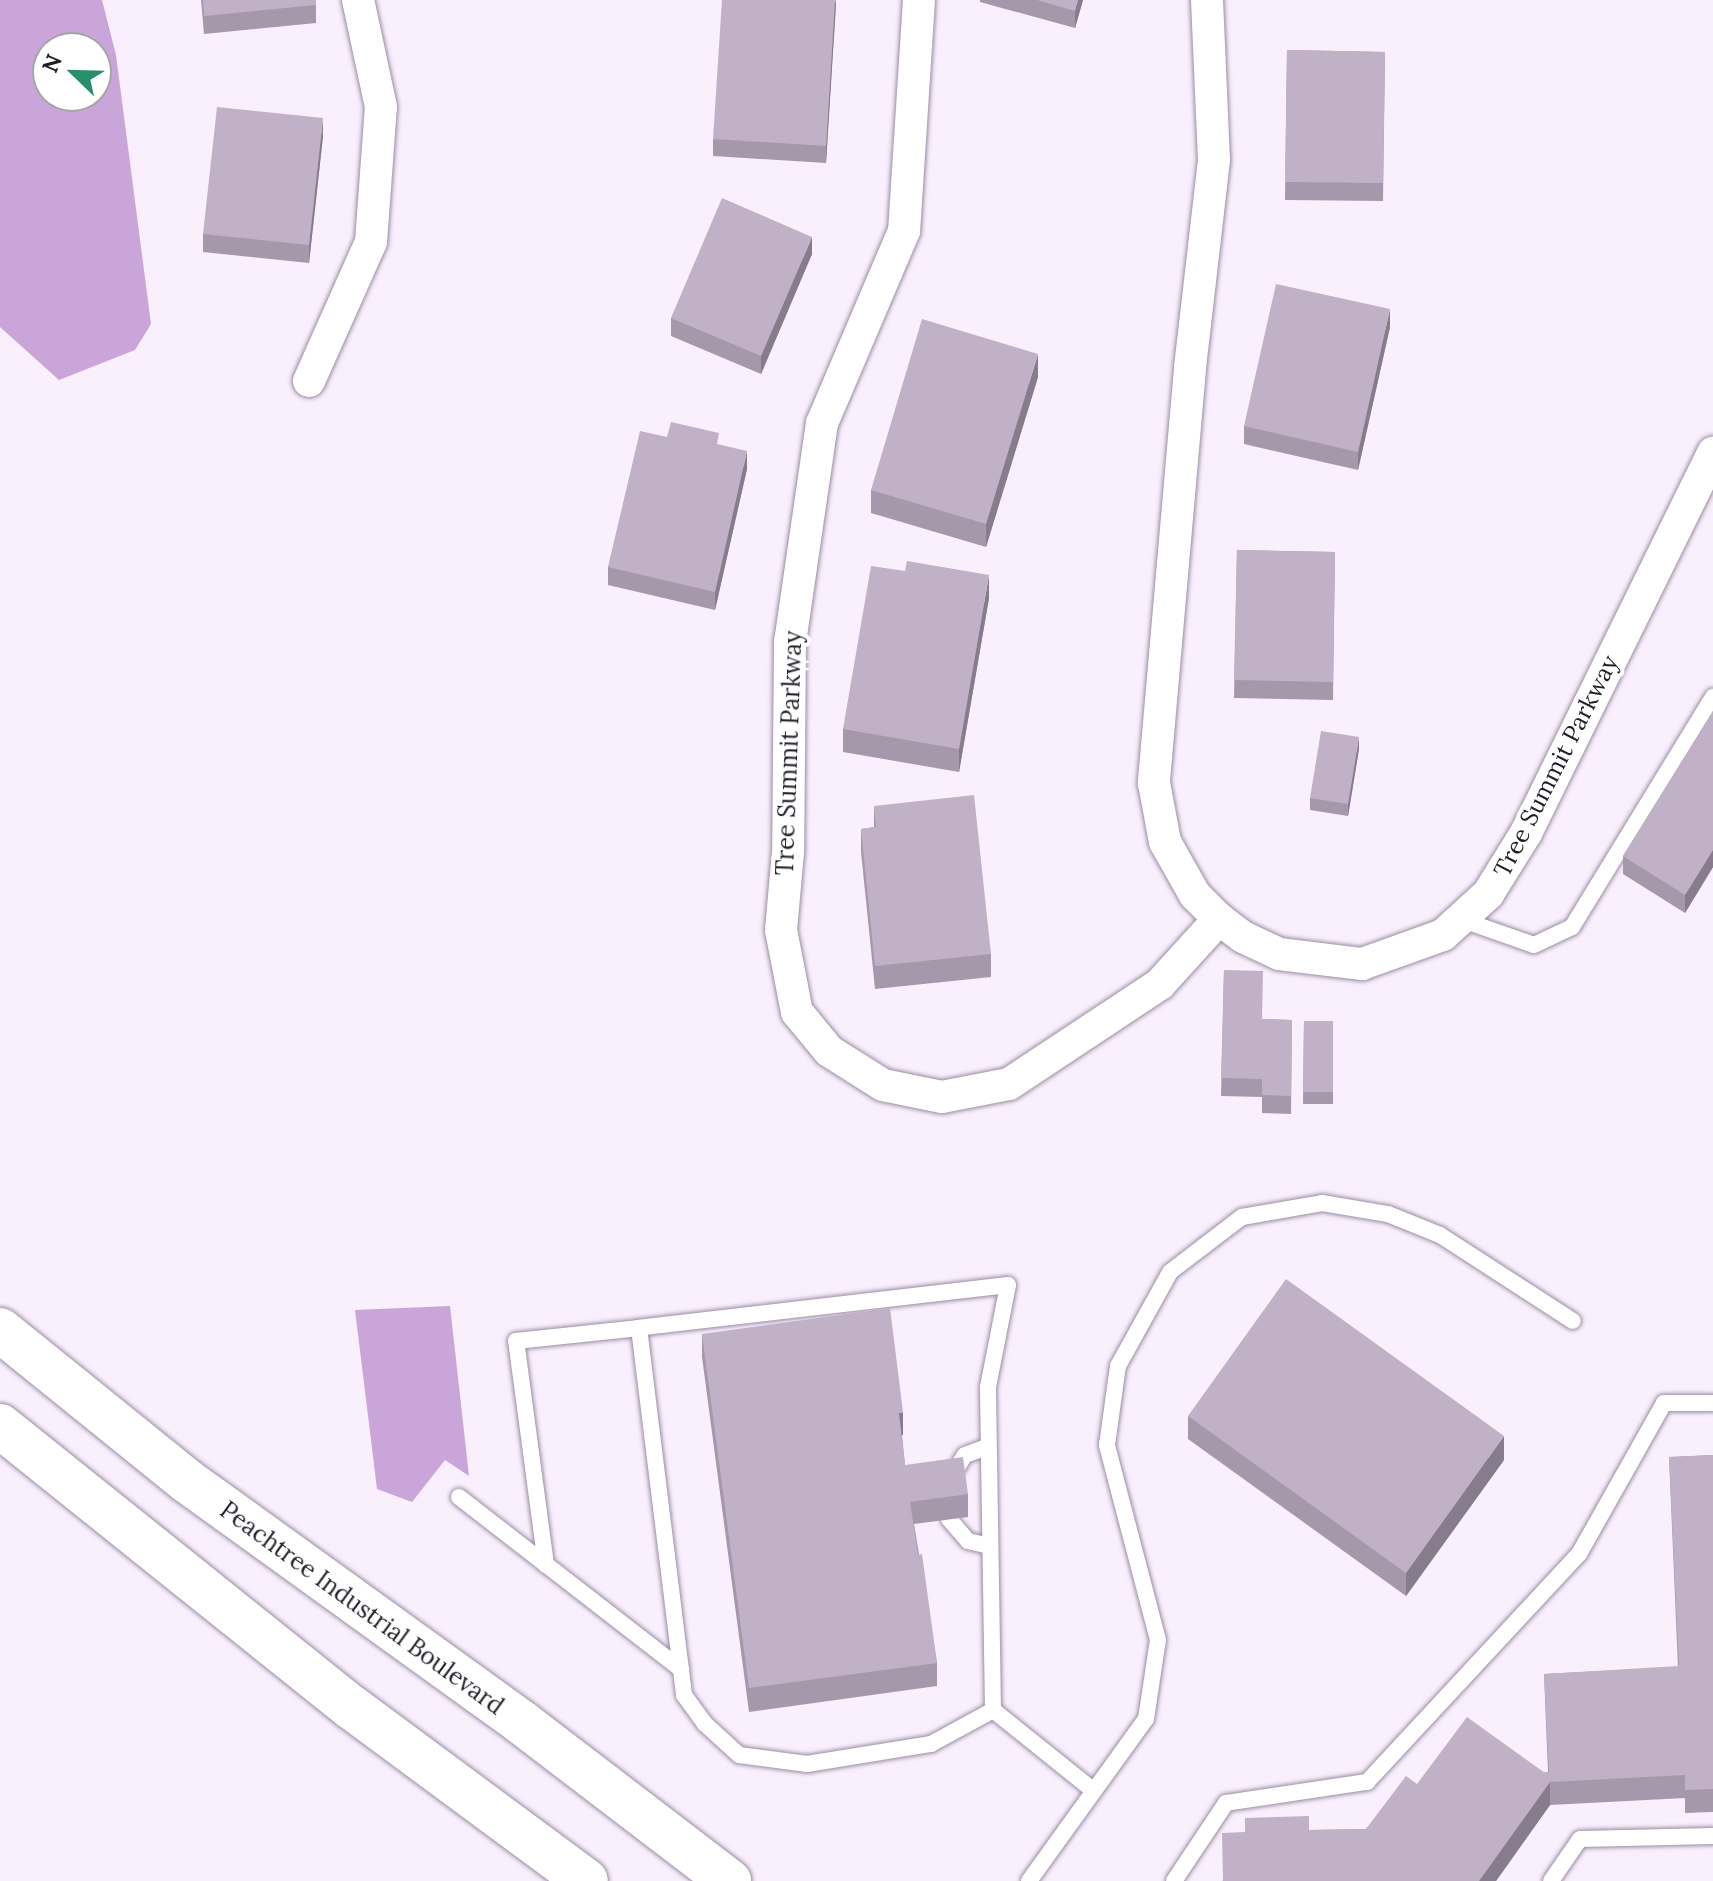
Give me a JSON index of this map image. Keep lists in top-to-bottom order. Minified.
{"streets":{"highway":["Peachtree Industrial Boulevard"],"street":["Tree Summit Parkway"]},"north":"top left"}
